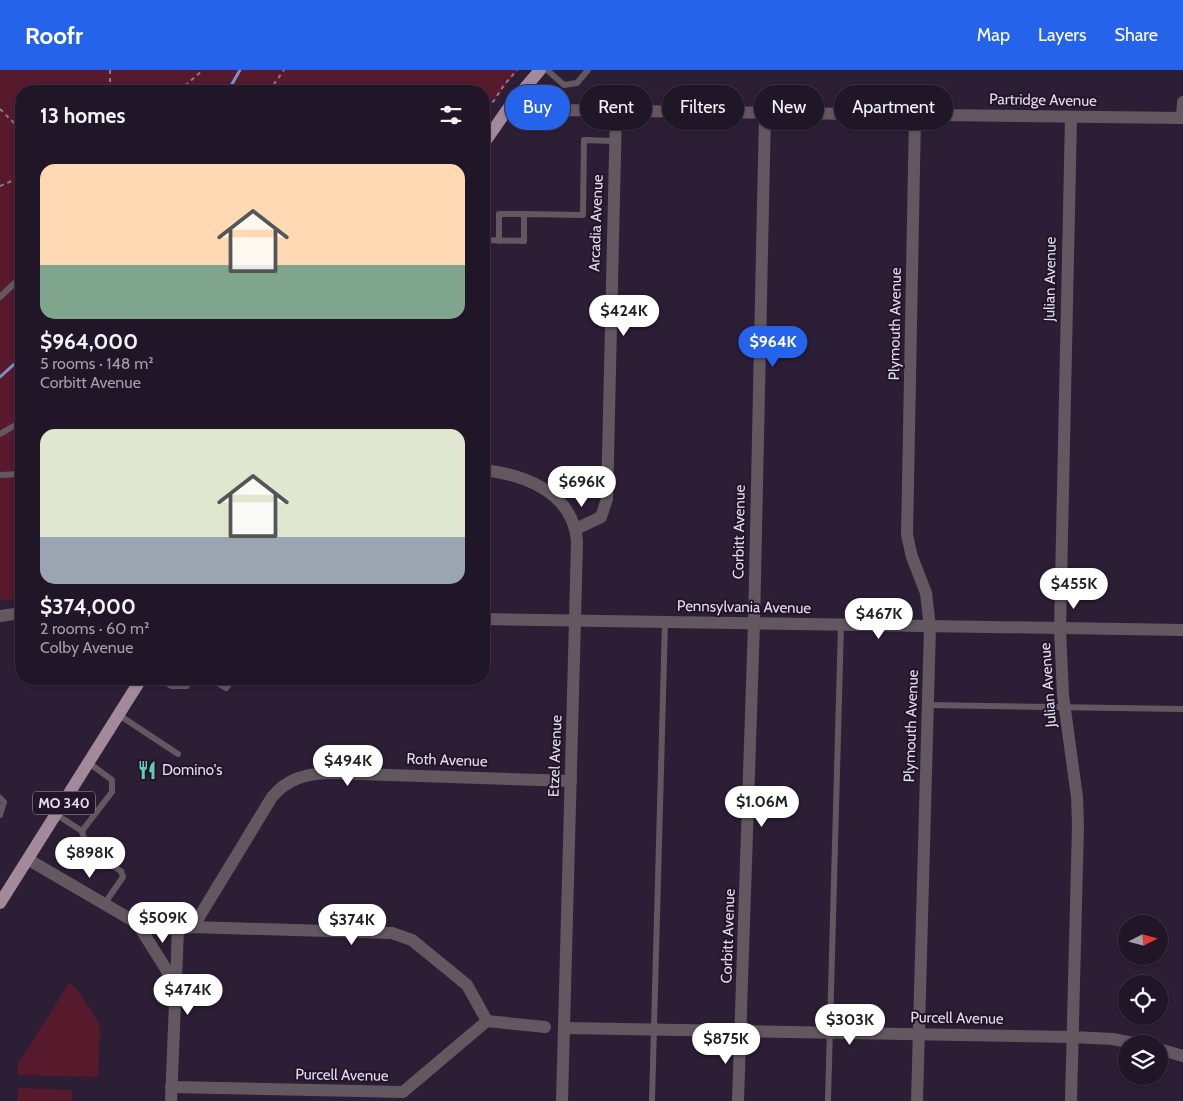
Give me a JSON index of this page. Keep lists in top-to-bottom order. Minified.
{"streets":{"main road":["MO 340"],"street":["Partridge Avenue","Arcadia Avenue","Julian Avenue","Plymouth Avenue","Corbitt Avenue","Pennsylvania Avenue","Etzel Avenue","Roth Avenue","Purcell Avenue"]},"crossings":[["Partridge Avenue","Julian Avenue"],["Arcadia Avenue","Etzel Avenue"],["Julian Avenue","Pennsylvania Avenue"],["Julian Avenue","Purcell Avenue"],["Plymouth Avenue","Pennsylvania Avenue"],["Plymouth Avenue","Purcell Avenue"],["Corbitt Avenue","Pennsylvania Avenue"],["Corbitt Avenue","Purcell Avenue"],["Pennsylvania Avenue","Etzel Avenue"],["Etzel Avenue","Roth Avenue"],["Etzel Avenue","Purcell Avenue"]],"places":{"restaurant":["Domino's"]},"north":"right","page":{"header":"Roofr","nav":["Map","Layers","Share"],"chip":["Buy","Rent","Filters","New","Apartment"],"heading":"13 homes","list":[{"name":"$964,000","note":"5 rooms · 148 m² · Corbitt Avenue"},{"name":"$374,000","note":"2 rooms · 60 m² · Colby Avenue"}],"price":["$424K","$964K","$696K","$455K","$467K","$494K","$1.06M","$898K","$509K","$374K","$474K","$303K","$875K"]}}
